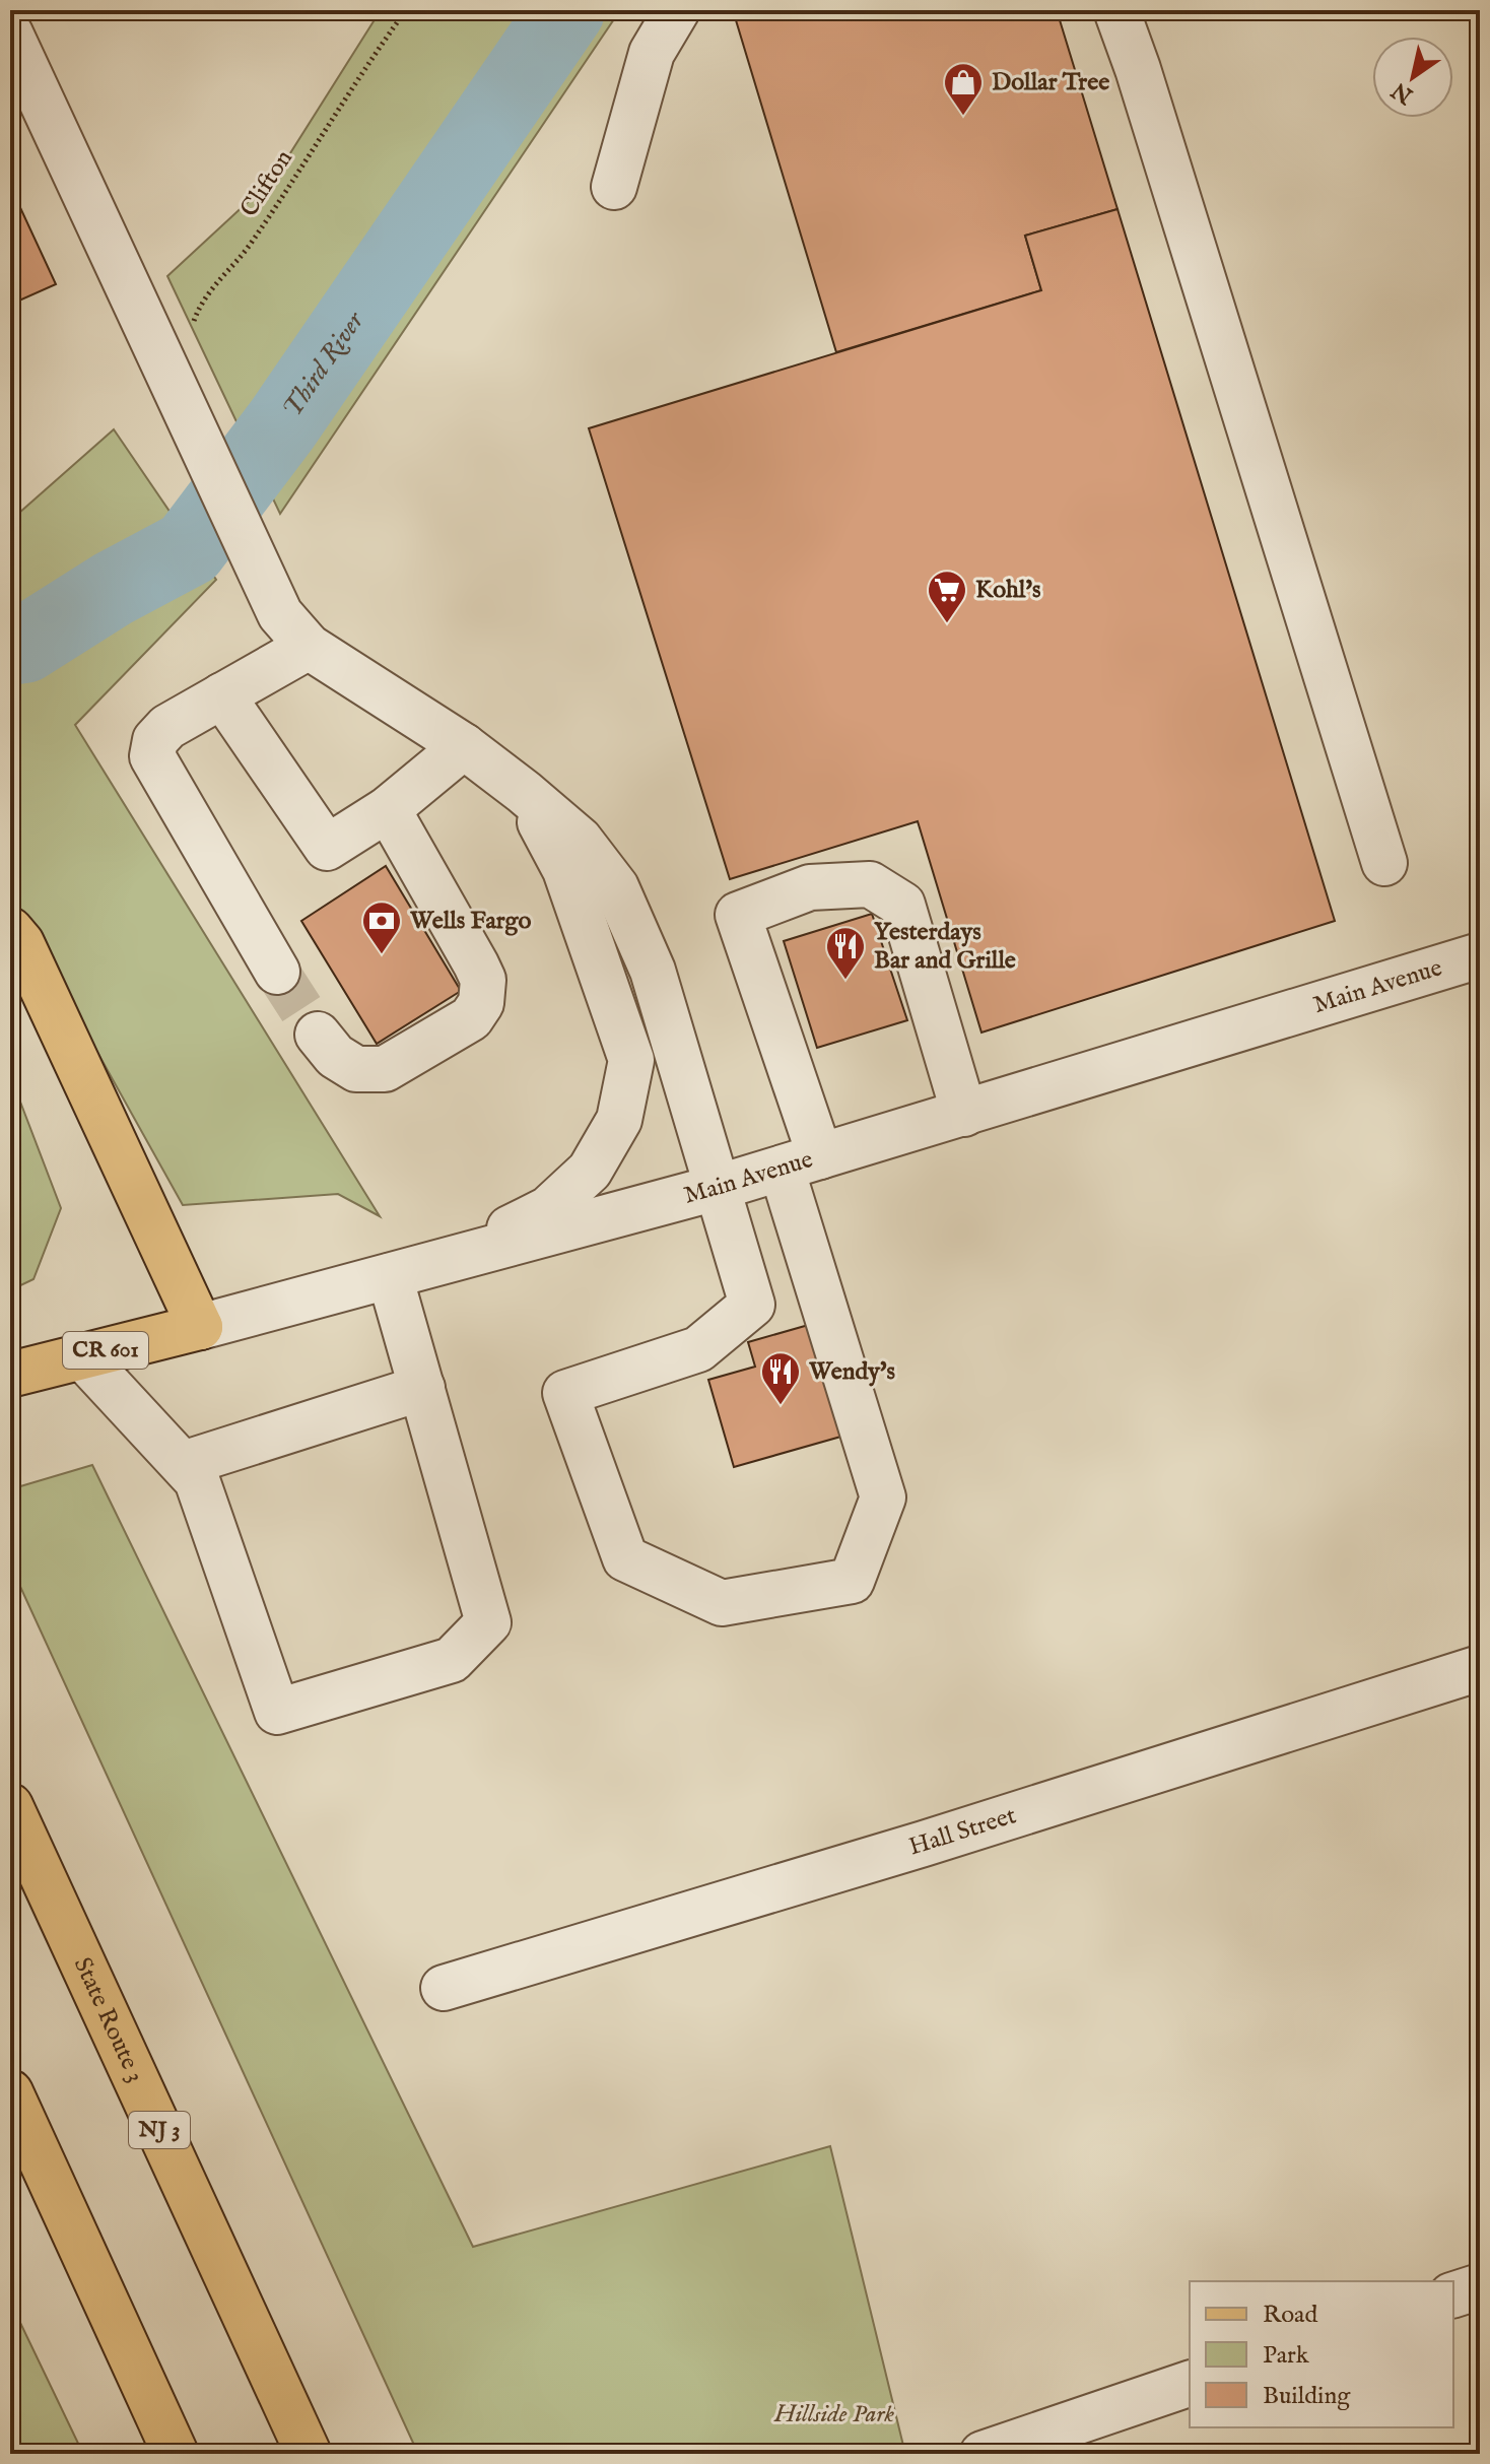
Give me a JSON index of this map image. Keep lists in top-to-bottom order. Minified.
{"streets":{"main road":["Main Avenue","CR 601","State Route 3","NJ 3"],"street":["Hall Street"],"path":["Clifton"]},"water":["Third River"],"parks":["Hillside Park"],"places":{"shop":["Dollar Tree"],"supermarket":["Kohl's"],"bank":["Wells Fargo"],"restaurant":["Yesterdays Bar and Grille","Wendy's"]},"legend":["Road","Park","Building"],"north":"bottom left"}
